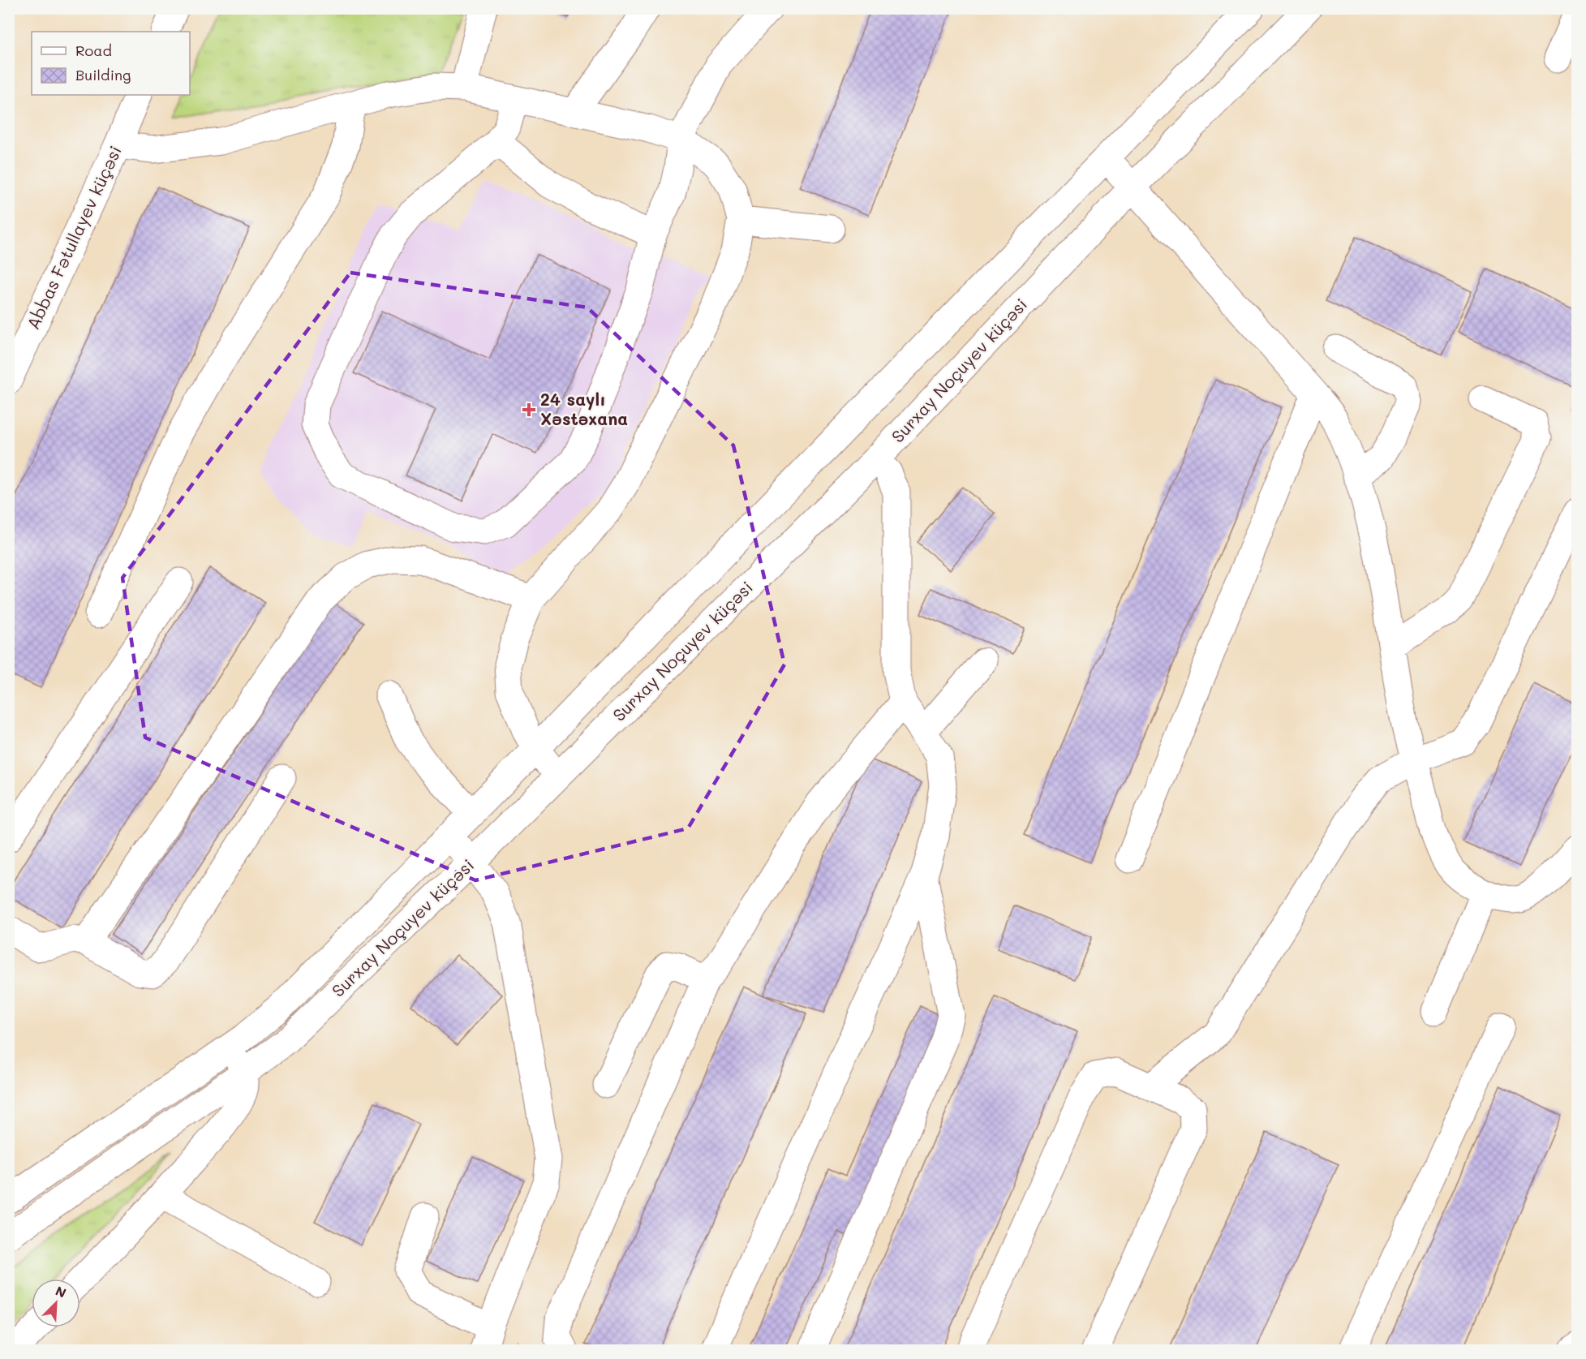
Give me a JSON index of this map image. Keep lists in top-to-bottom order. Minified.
{"streets":{"street":["Abbas Fətullayev küçəsi","Surxay Noçuyev küçəsi"]},"places":{"health":["24 saylı Xəstəxana"]},"legend":["Road","Building"],"north":"top right"}
